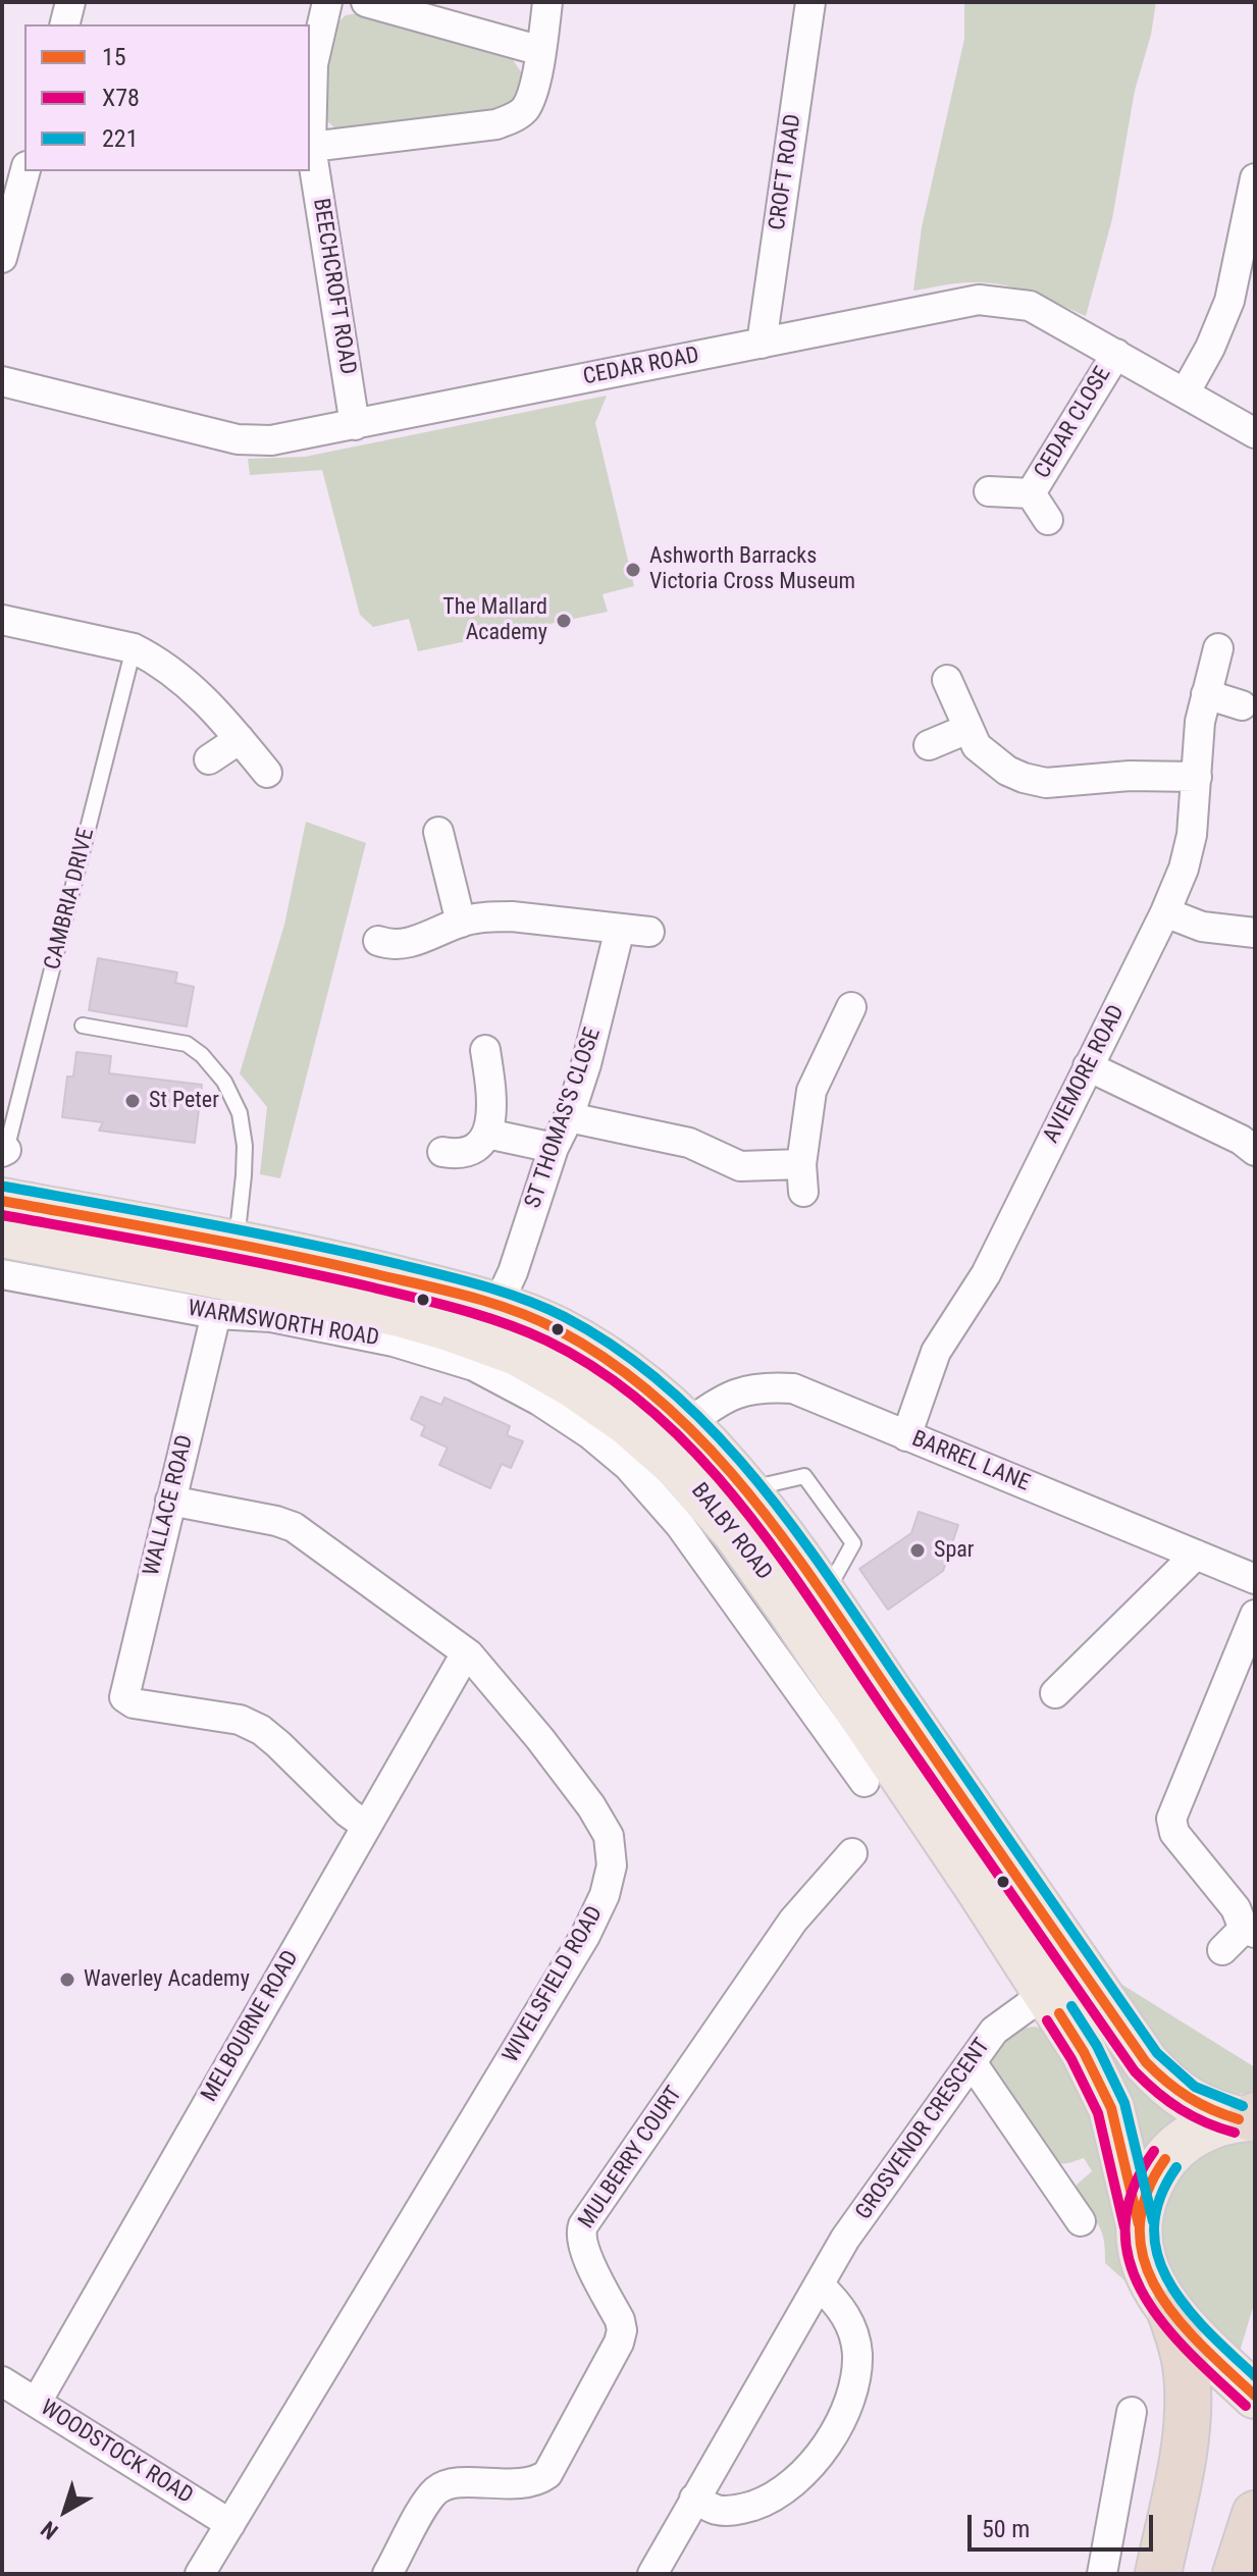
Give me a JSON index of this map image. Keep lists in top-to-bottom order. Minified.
{"streets":{"main road":["BALBY ROAD"],"street":["CROFT ROAD","BEECHCROFT ROAD","CEDAR ROAD","CEDAR CLOSE","AVIEMORE ROAD","ST THOMAS'S CLOSE","WARMSWORTH ROAD","BARREL LANE","WALLACE ROAD","WIVELSFIELD ROAD","MELBOURNE ROAD","GROSVENOR CRESCENT","MULBERRY COURT","WOODSTOCK ROAD"],"lane":["CAMBRIA DRIVE"]},"crossings":[["CROFT ROAD","CEDAR ROAD"],["BEECHCROFT ROAD","CEDAR ROAD"],["CEDAR ROAD","CEDAR CLOSE"],["AVIEMORE ROAD","BARREL LANE"],["ST THOMAS'S CLOSE","BALBY ROAD"],["WARMSWORTH ROAD","WALLACE ROAD"],["BARREL LANE","BALBY ROAD"],["WALLACE ROAD","WIVELSFIELD ROAD"],["WALLACE ROAD","MELBOURNE ROAD"],["BALBY ROAD","GROSVENOR CRESCENT"],["WIVELSFIELD ROAD","MELBOURNE ROAD"],["WIVELSFIELD ROAD","WOODSTOCK ROAD"],["MELBOURNE ROAD","WOODSTOCK ROAD"]],"places":["Ashworth Barracks Victoria Cross Museum","The Mallard Academy","St Peter","Spar","Waverley Academy"],"lines":["transit line 221","transit line 15","transit line X78"],"legend":["15","X78","221"],"scale_bar":"50 m","north":"bottom left"}
